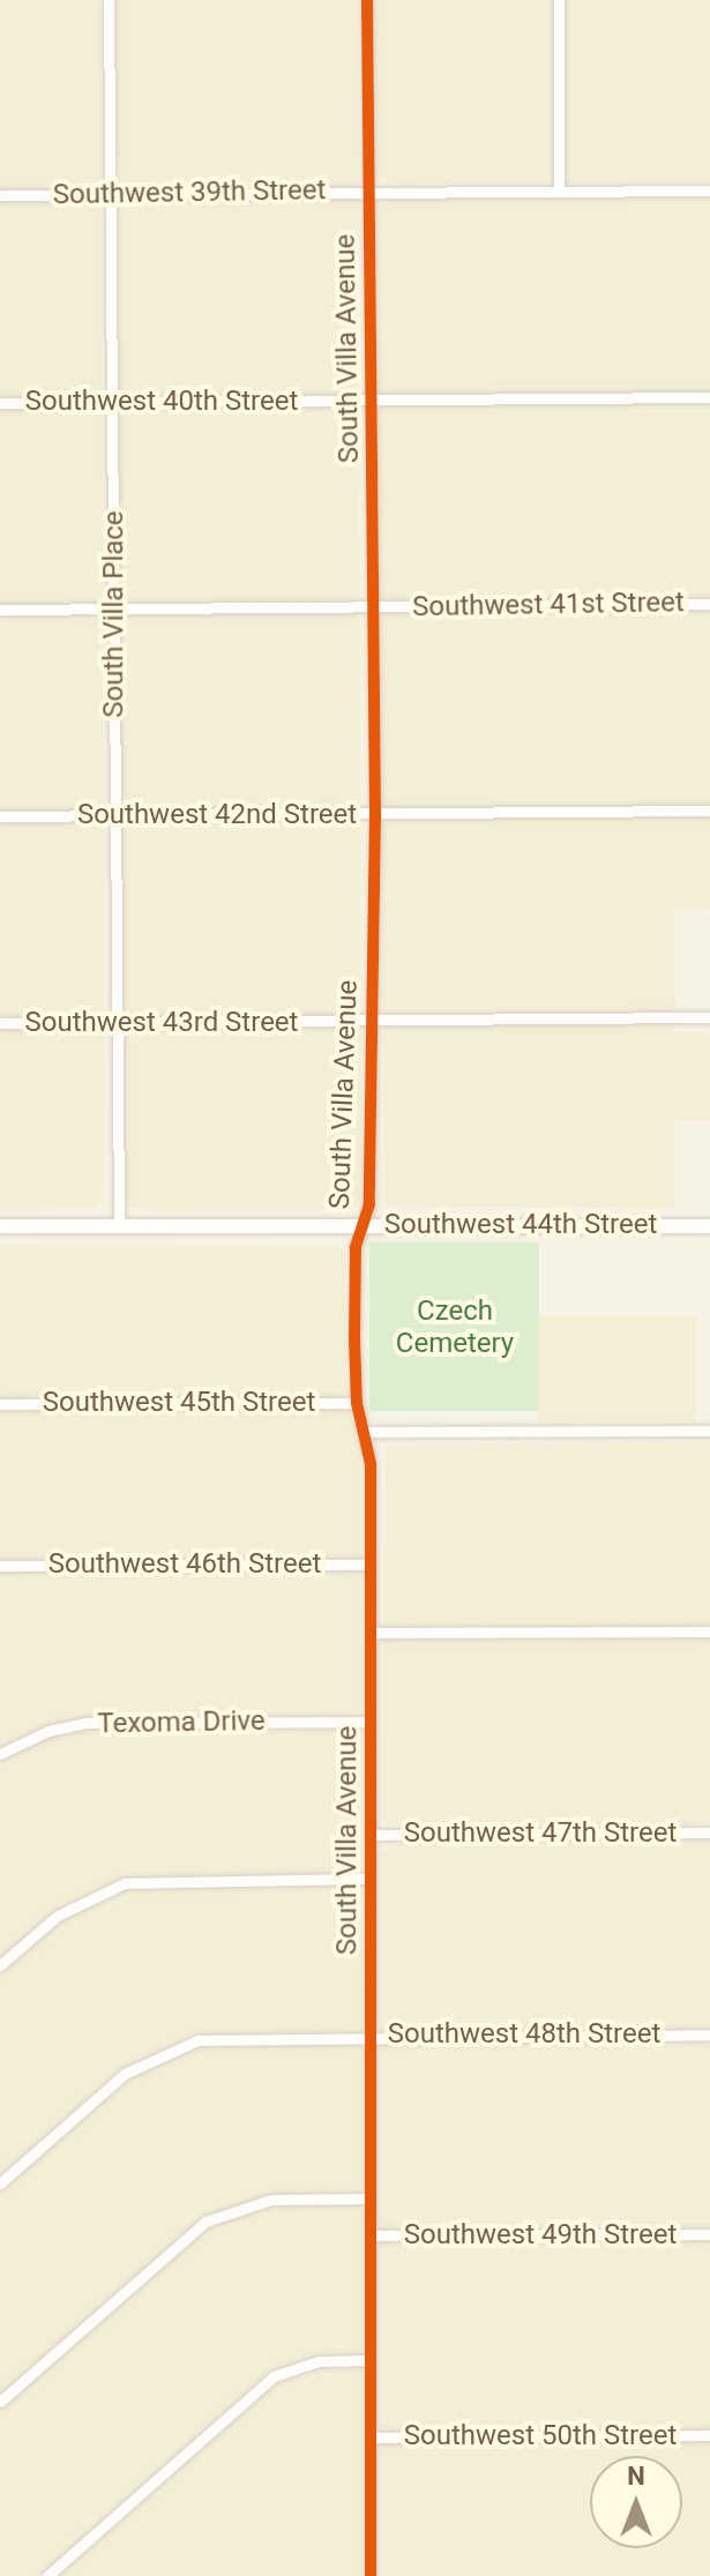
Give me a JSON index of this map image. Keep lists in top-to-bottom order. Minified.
{"streets":{"main road":["Southwest 44th Street"],"street":["Southwest 39th Street","South Villa Avenue","Southwest 40th Street","Southwest 41st Street","South Villa Place","Southwest 42nd Street","Southwest 43rd Street","Southwest 45th Street","Southwest 46th Street","Texoma Drive","Southwest 47th Street","Southwest 48th Street","Southwest 49th Street","Southwest 50th Street"]},"crossings":[["Southwest 39th Street","South Villa Avenue"],["Southwest 39th Street","South Villa Place"],["South Villa Avenue","Southwest 40th Street"],["South Villa Avenue","Southwest 41st Street"],["South Villa Avenue","Southwest 42nd Street"],["South Villa Avenue","Southwest 43rd Street"],["South Villa Avenue","Southwest 44th Street"],["South Villa Avenue","Southwest 45th Street"],["South Villa Avenue","Southwest 46th Street"],["South Villa Avenue","Texoma Drive"],["South Villa Avenue","Southwest 47th Street"],["South Villa Avenue","Southwest 48th Street"],["South Villa Avenue","Southwest 49th Street"],["South Villa Avenue","Southwest 50th Street"],["Southwest 40th Street","South Villa Place"],["Southwest 41st Street","South Villa Place"],["South Villa Place","Southwest 42nd Street"],["South Villa Place","Southwest 43rd Street"],["South Villa Place","Southwest 44th Street"]],"parks":["Czech Cemetery"],"north":"top"}
